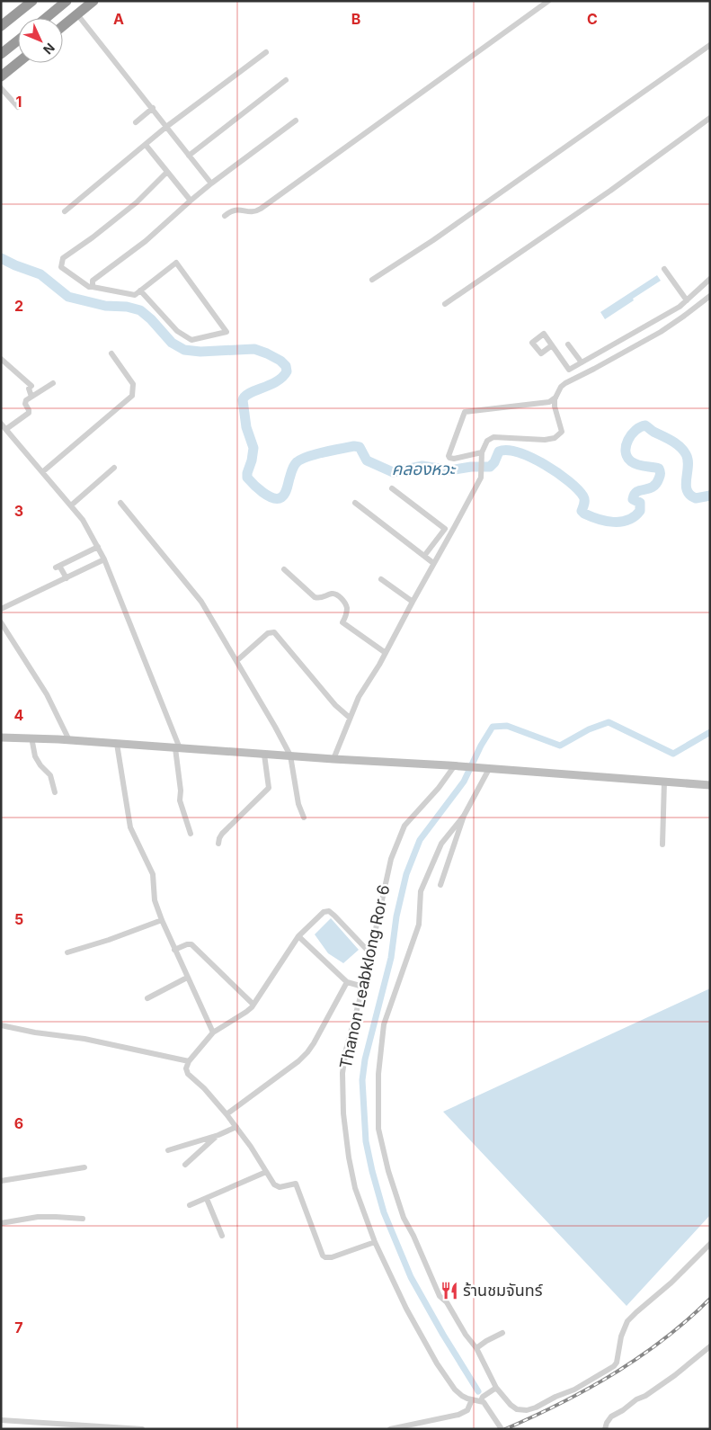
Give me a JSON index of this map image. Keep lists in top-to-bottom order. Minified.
{"streets":{"street":["Thanon Leabklong Ror 6"]},"water":["คลองหวะ"],"places":{"restaurant":["ร้านชมจันทร์"]},"north":"bottom right","grid":{"columns":["A","B","C"],"rows":["1","2","3","4","5","6","7"]}}
